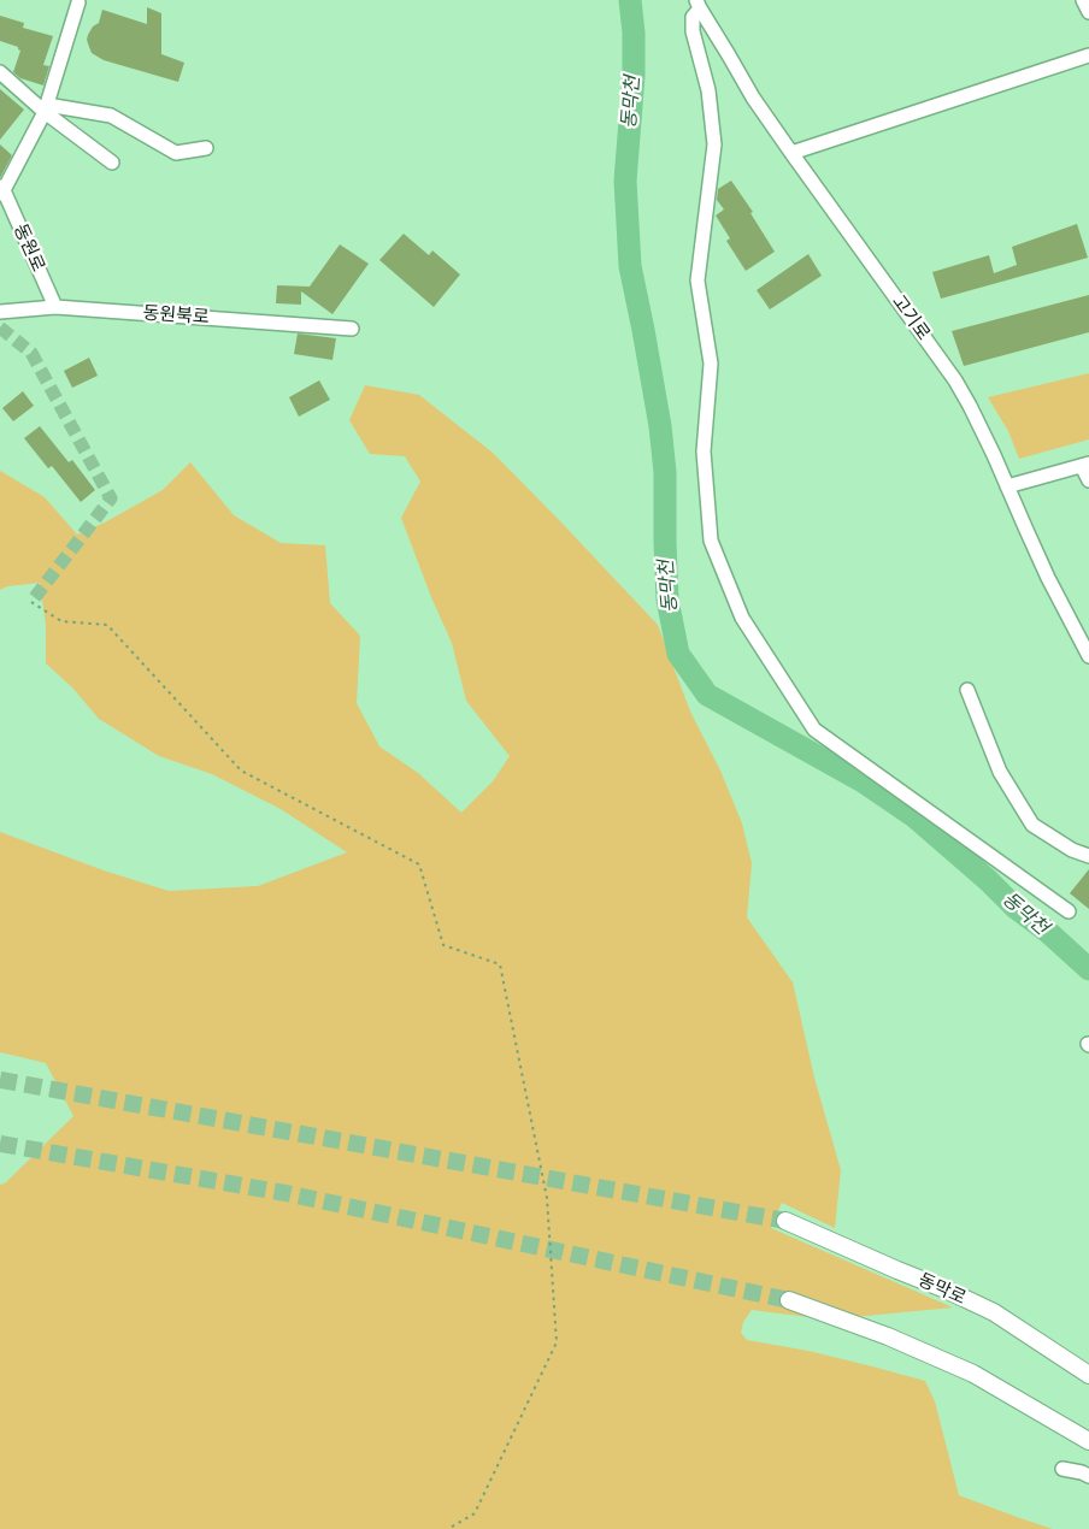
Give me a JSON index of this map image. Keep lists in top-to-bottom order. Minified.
{"streets":{"main road":["동막로"],"street":["동원로","동원북로","고기로"]},"crossings":[["동원로","동원북로"]],"water":["동막천"]}
